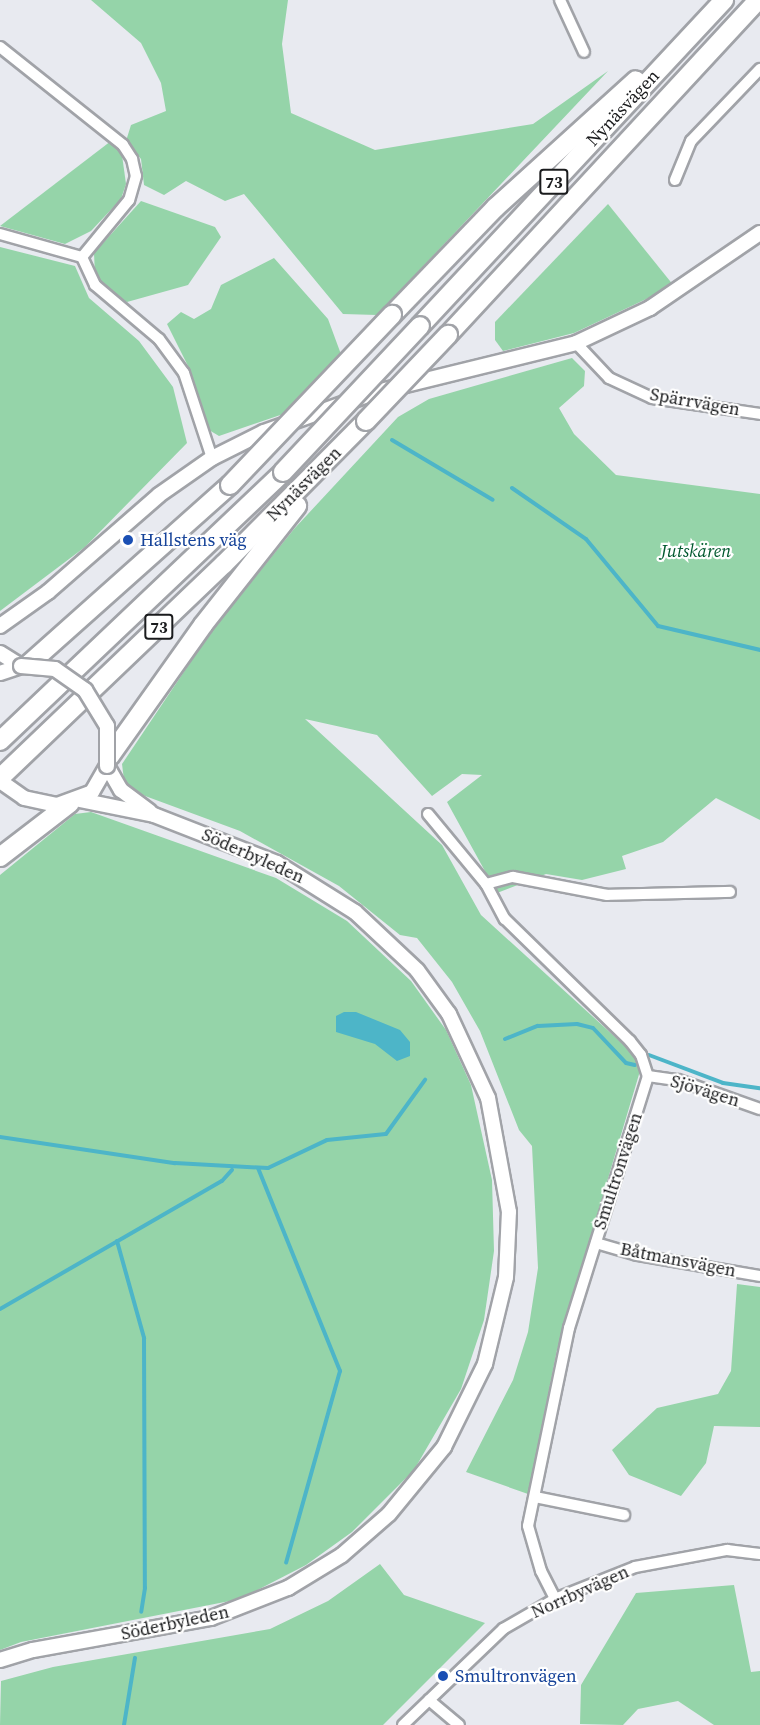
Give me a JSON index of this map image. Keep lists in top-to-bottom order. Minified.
{"streets":{"highway":["Nynäsvägen","73"],"street":["Spärrvägen","Söderbyleden","Sjövägen","Smultronvägen","Båtmansvägen","Norrbyvägen"]},"crossings":[["Nynäsvägen","Söderbyleden"],["Sjövägen","Smultronvägen"],["Smultronvägen","Båtmansvägen"],["Smultronvägen","Norrbyvägen"]],"parks":["Jutskären"],"places":["Hallstens väg","Smultronvägen"]}
